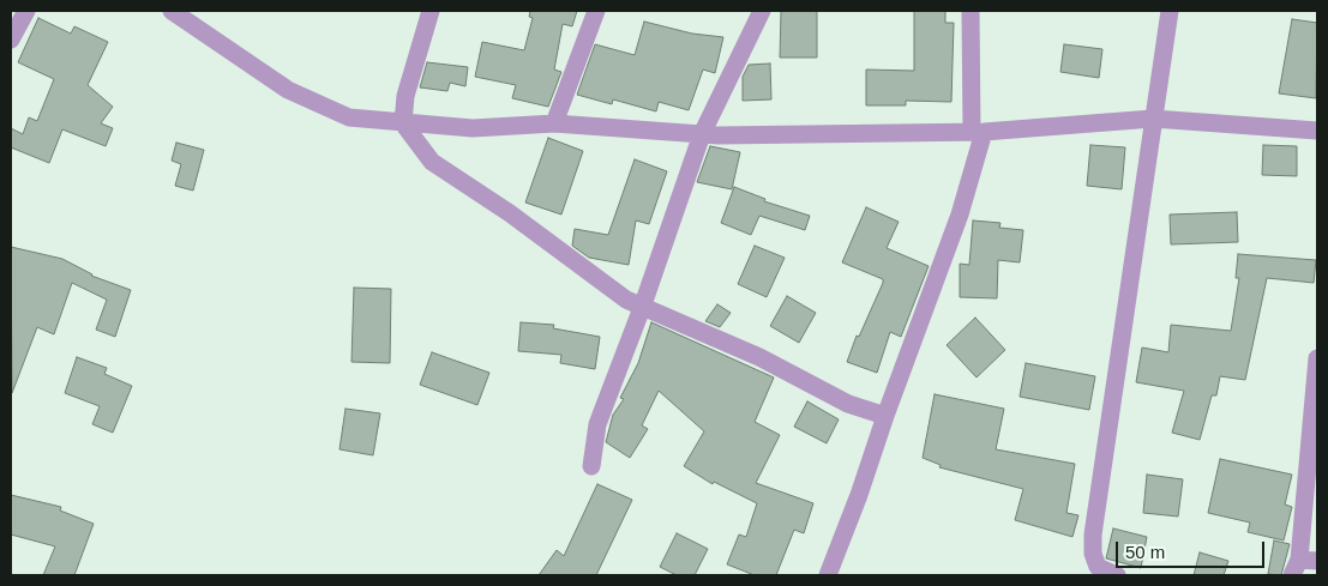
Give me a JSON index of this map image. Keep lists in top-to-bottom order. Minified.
{"scale_bar":"50 m"}
